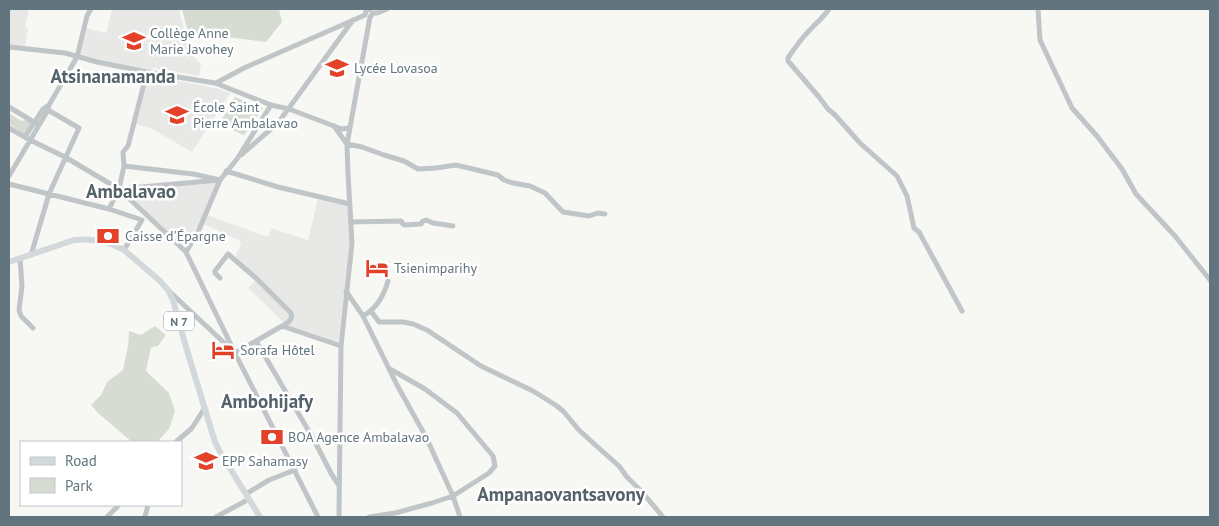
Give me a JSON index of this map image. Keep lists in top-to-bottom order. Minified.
{"streets":{"main road":["N 7"]},"districts":["Atsinanamanda","Ambalavao","Ambohijafy","Ampanaovantsavony"],"places":{"school or university":["Collège Anne Marie Javohey","Lycée Lovasoa","École Saint Pierre Ambalavao","EPP Sahamasy"],"bank":["Caisse d'Épargne","BOA Agence Ambalavao"],"hotel":["Tsienimparihy","Sorafa Hôtel"]},"legend":["Road","Park"]}
